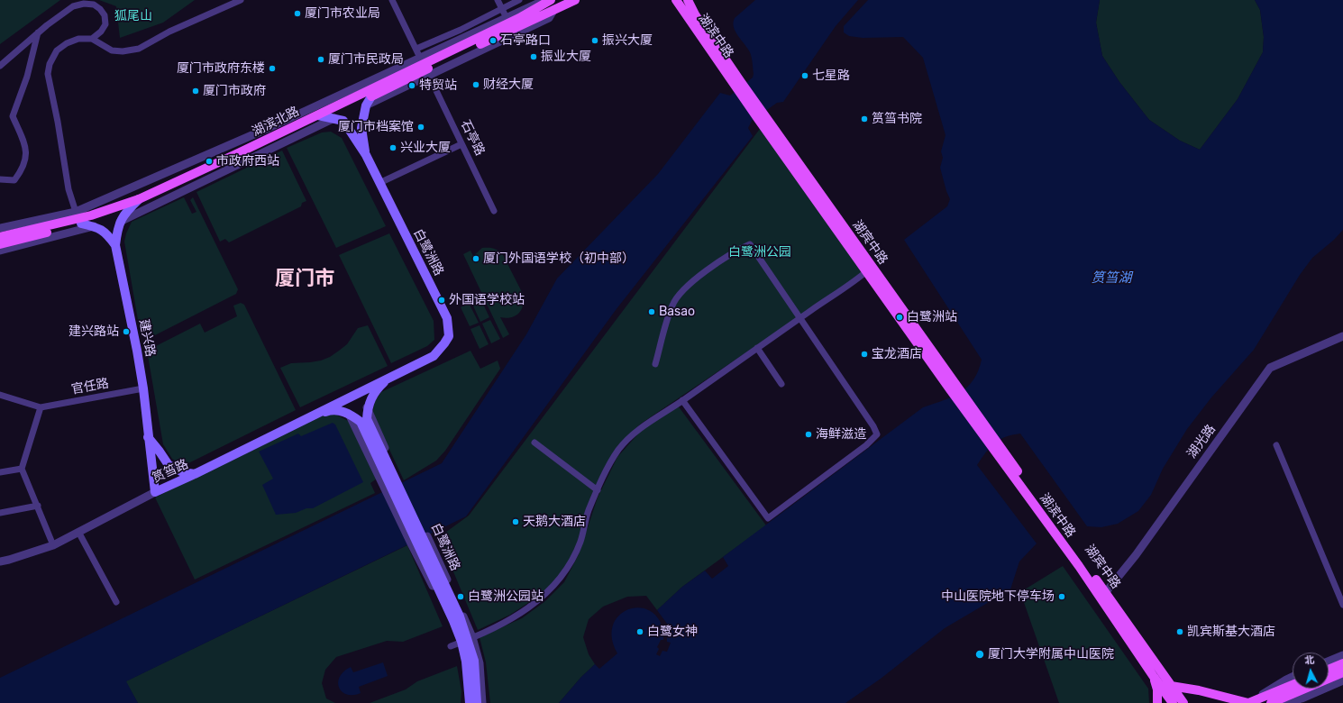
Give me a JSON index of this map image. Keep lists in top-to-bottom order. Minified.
{"streets":{"main road":["湖滨中路","湖滨北路","湖宾中路","白鹭洲路","建兴路","筼筜路"],"street":["石亭路","官任路","湖光路"]},"crossings":[["湖滨中路","湖宾中路"],["湖滨北路","白鹭洲路"],["湖滨北路","建兴路"],["湖宾中路","湖光路"],["白鹭洲路","筼筜路"],["建兴路","官任路"],["建兴路","筼筜路"]],"districts":["厦门市"],"water":["筼筜湖"],"parks":["狐尾山","白鹭洲公园"],"places":["厦门市农业局","石亭路口","振兴大厦","振业大厦","厦门市民政局","厦门市政府东楼","七星路","财经大厦","特贸站","厦门市政府","筼筜书院","厦门市档案馆","兴业大厦","市政府西站","厦门外国语学校（初中部）","外国语学校站","Basao","白鹭洲站","建兴路站","宝龙酒店","海鲜滋造","天鹅大酒店","白鹭洲公园站","中山医院地下停车场","白鹭女神","凯宾斯基大酒店","厦门大学附属中山医院"],"north":"top"}
